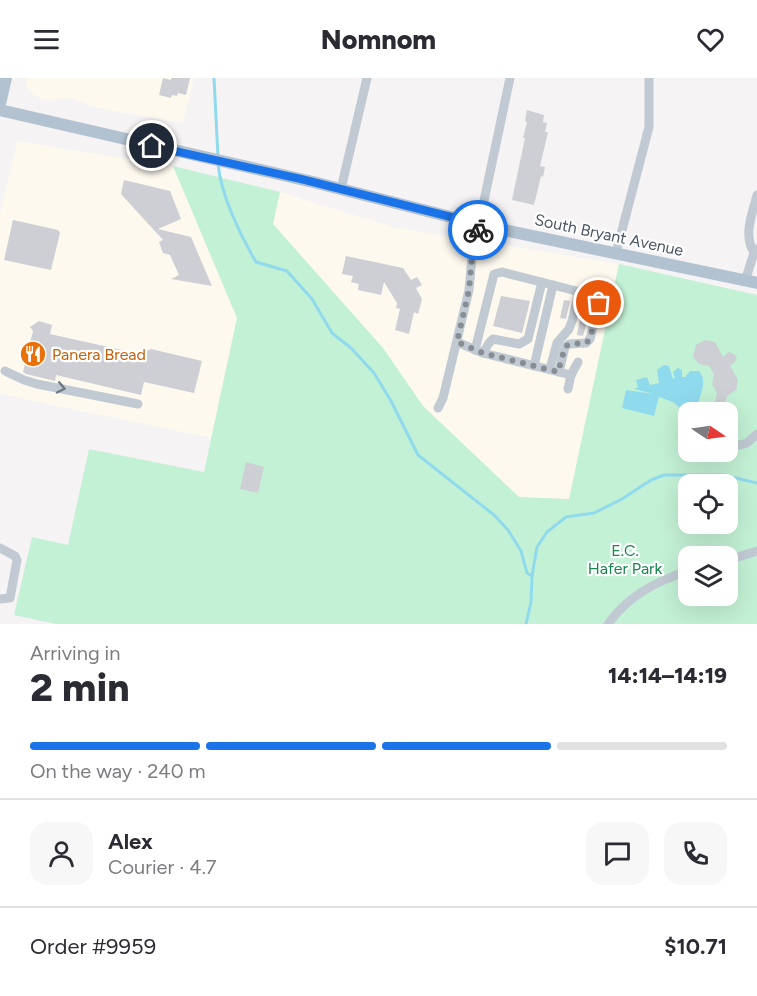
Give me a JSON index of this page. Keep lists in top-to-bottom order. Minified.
{"streets":{"main road":["South Bryant Avenue"]},"parks":["E.C. Hafer Park"],"places":{"restaurant":["Panera Bread"]},"north":"right","page":{"header":"Nomnom","heading":["2 min","Arriving in","14:14–14:19"],"panel":["Alex","Courier · 4.7","Order #9959","$10.71"],"bar":"On the way · 240 m"}}
